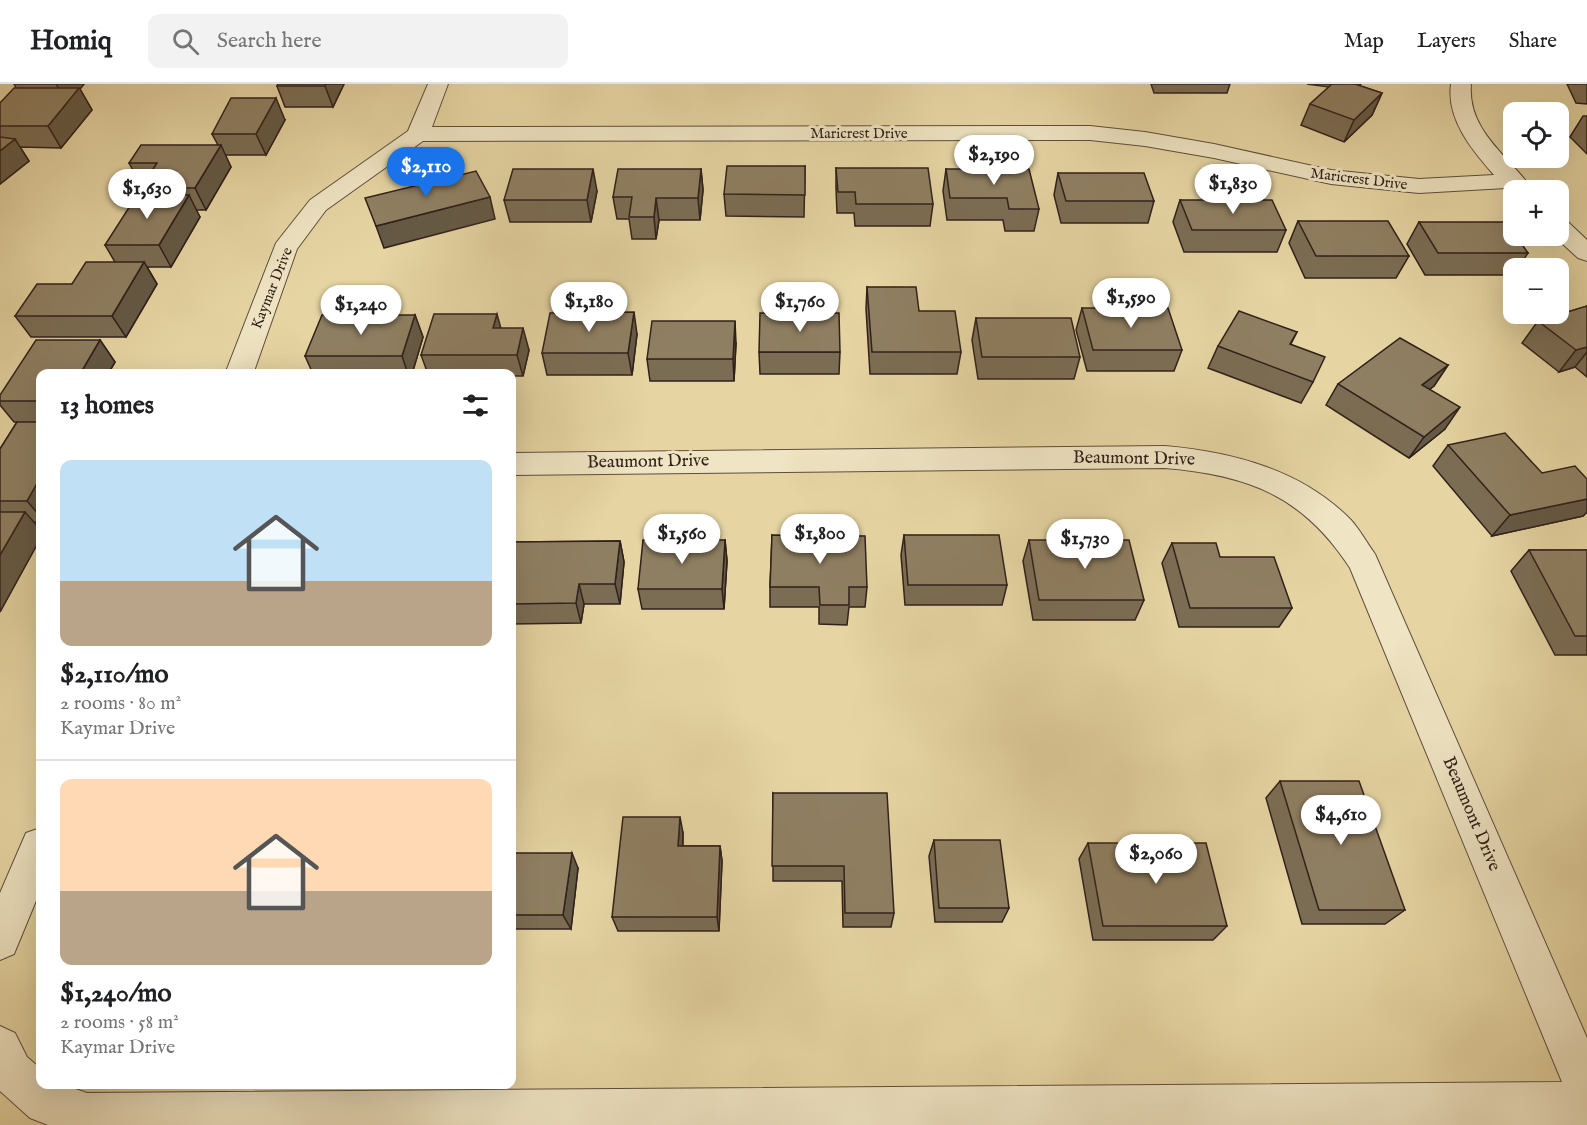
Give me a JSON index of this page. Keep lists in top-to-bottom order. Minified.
{"streets":{"street":["Maricrest Drive","Kaymar Drive","Beaumont Drive"]},"crossings":[["Maricrest Drive","Kaymar Drive"]],"page":{"header":"Homiq","search":"Search here","nav":["Map","Layers","Share"],"map_buttons":["+","−"],"price":["$2,190","$2,110","$1,830","$1,630","$1,590","$1,180","$1,760","$1,240","$1,560","$1,800","$1,730","$4,610","$2,060"],"heading":"13 homes","list":[{"name":"$2,110/mo","note":"2 rooms · 80 m² · Kaymar Drive"},{"name":"$1,240/mo","note":"2 rooms · 58 m² · Kaymar Drive"}]}}
